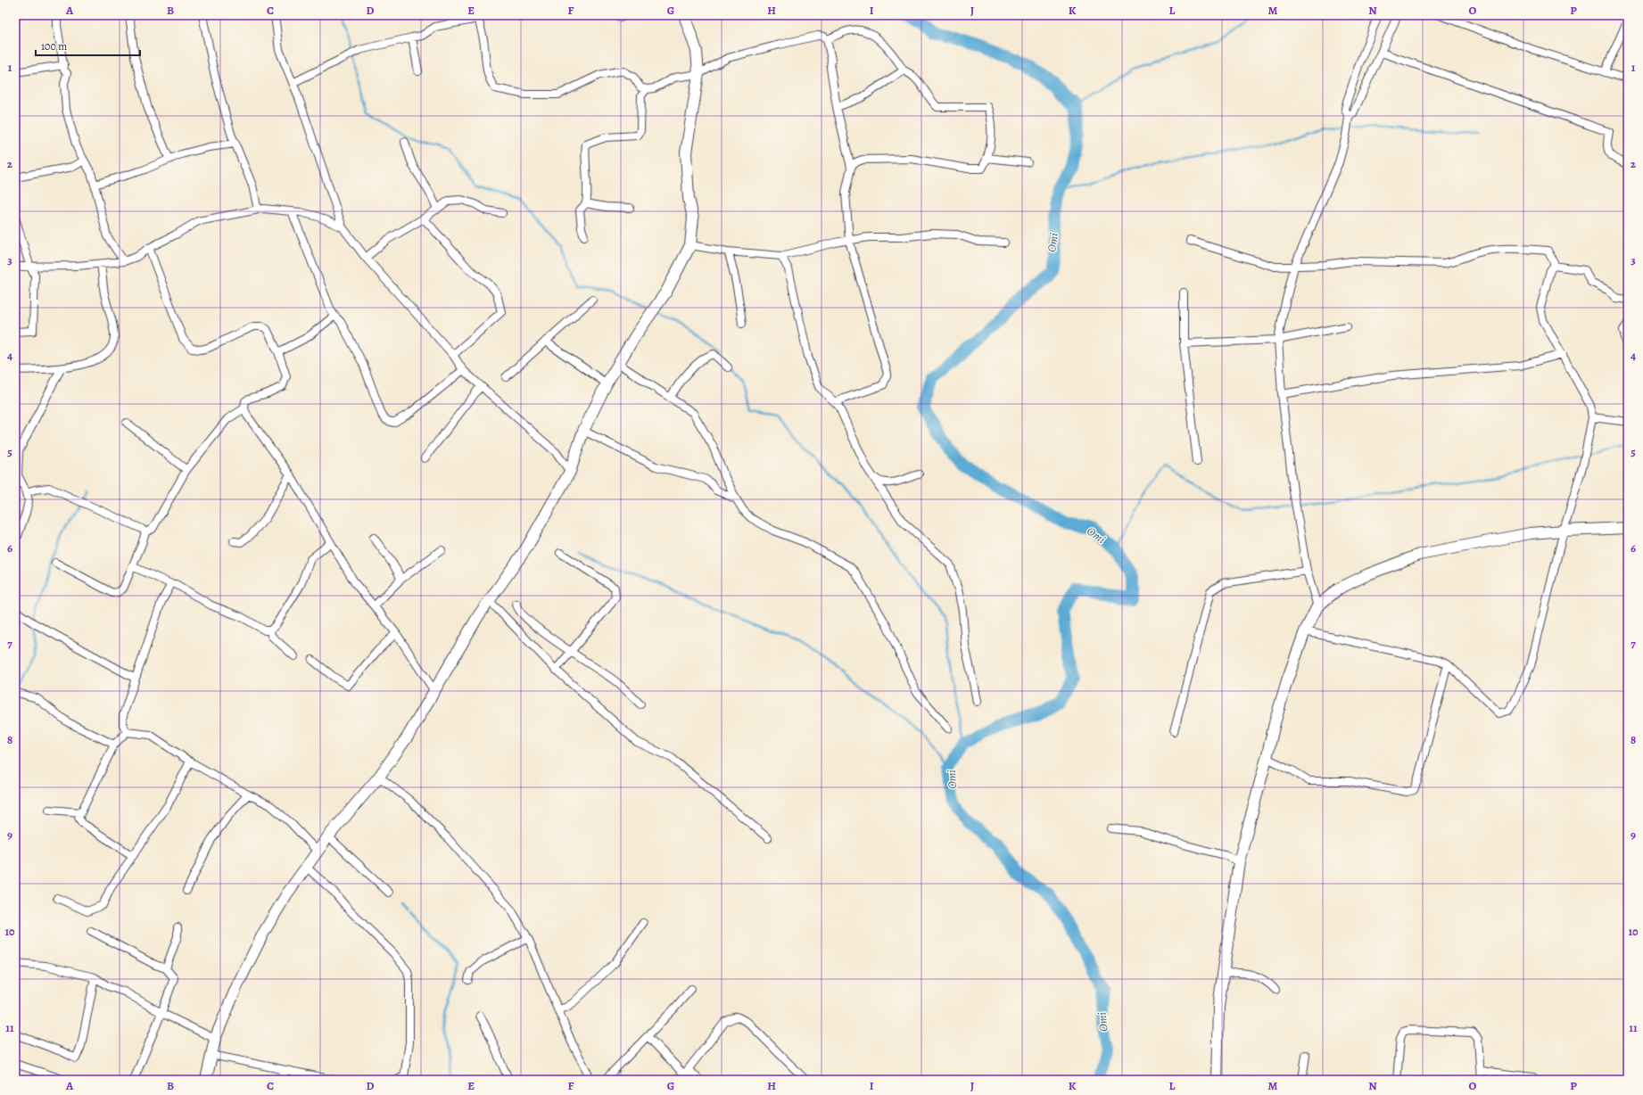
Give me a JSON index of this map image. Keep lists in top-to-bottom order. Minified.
{"water":["Omi"],"scale_bar":"100 m","grid":{"columns":["A","B","C","D","E","F","G","H","I","J","K","L","M","N","O","P"],"rows":["1","2","3","4","5","6","7","8","9","10","11"]}}
